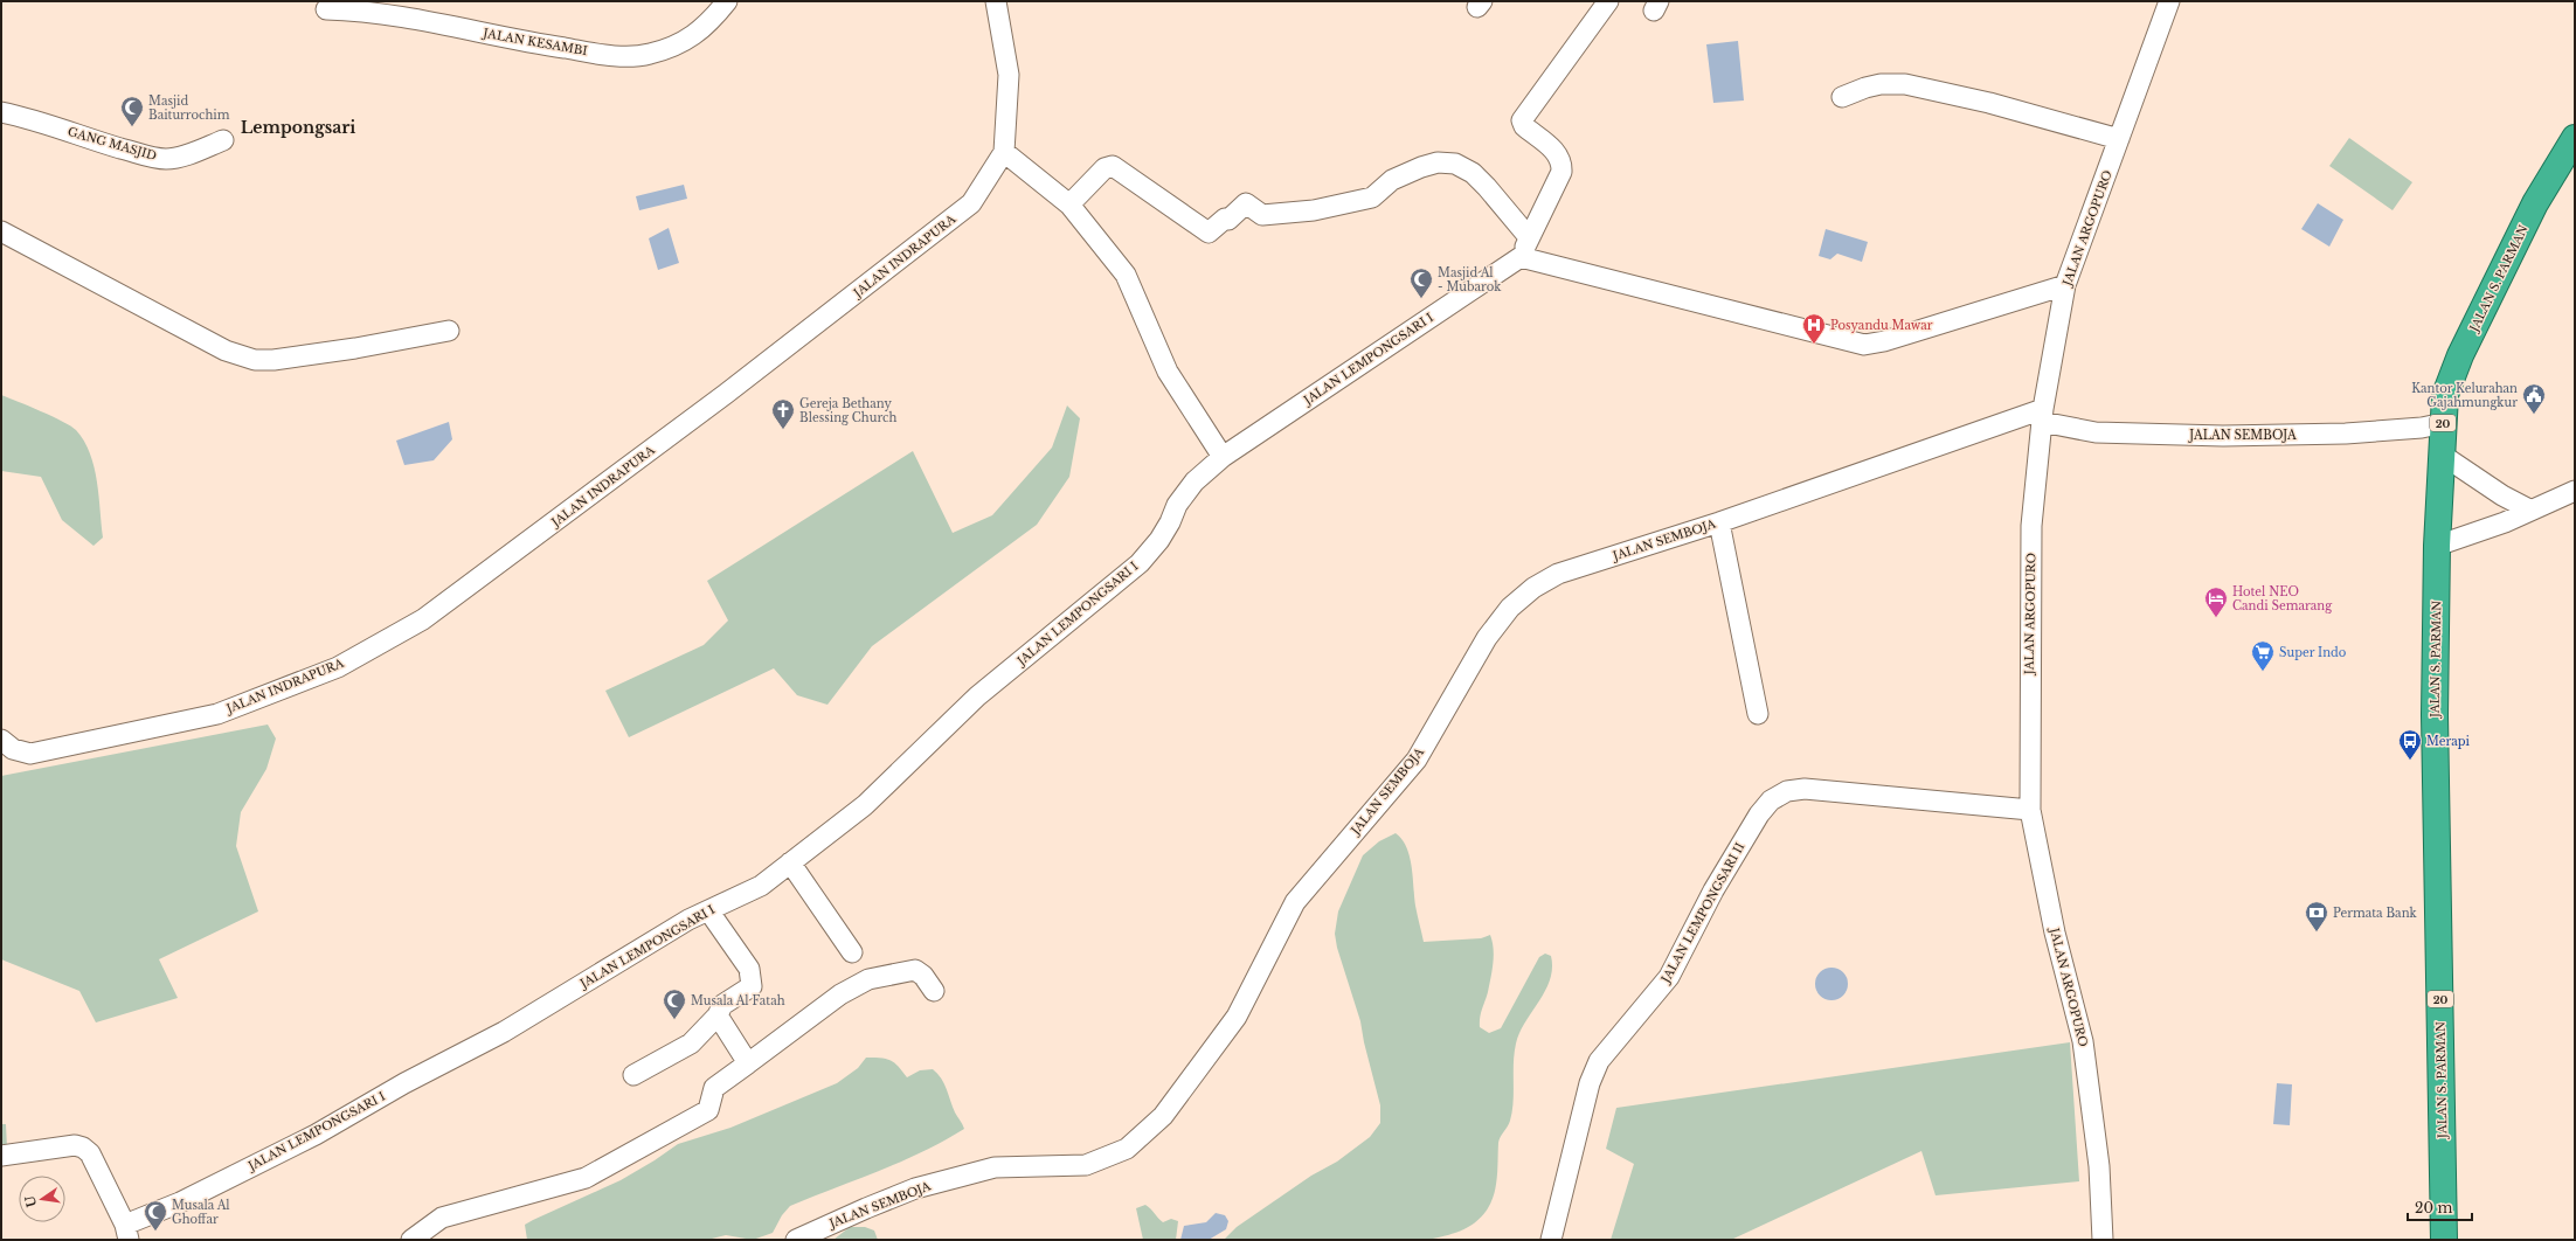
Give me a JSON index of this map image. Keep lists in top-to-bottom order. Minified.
{"streets":{"highway":["JALAN S. PARMAN","20"],"street":["JALAN KESAMBI","GANG MASJID","JALAN ARGOPURO","JALAN INDRAPURA","JALAN LEMPONGSARI I","JALAN SEMBOJA","JALAN LEMPONGSARI II"]},"crossings":[["JALAN ARGOPURO","JALAN SEMBOJA"],["JALAN ARGOPURO","JALAN LEMPONGSARI II"],["JALAN S. PARMAN","JALAN SEMBOJA"]],"districts":["Lempongsari"],"places":{"mosque":["Masjid Baiturrochim","Masjid Al - Mubarok","Musala Al Fatah","Musala Al Ghoffar"],"hospital":["Posyandu Mawar"],"public building":["Kantor Kelurahan Gajahmungkur"],"church":["Gereja Bethany Blessing Church"],"hotel":["Hotel NEO Candi Semarang"],"supermarket":["Super Indo"],"bus stop":["Merapi"],"bank":["Permata Bank"]},"scale_bar":"20 m","north":"left"}
